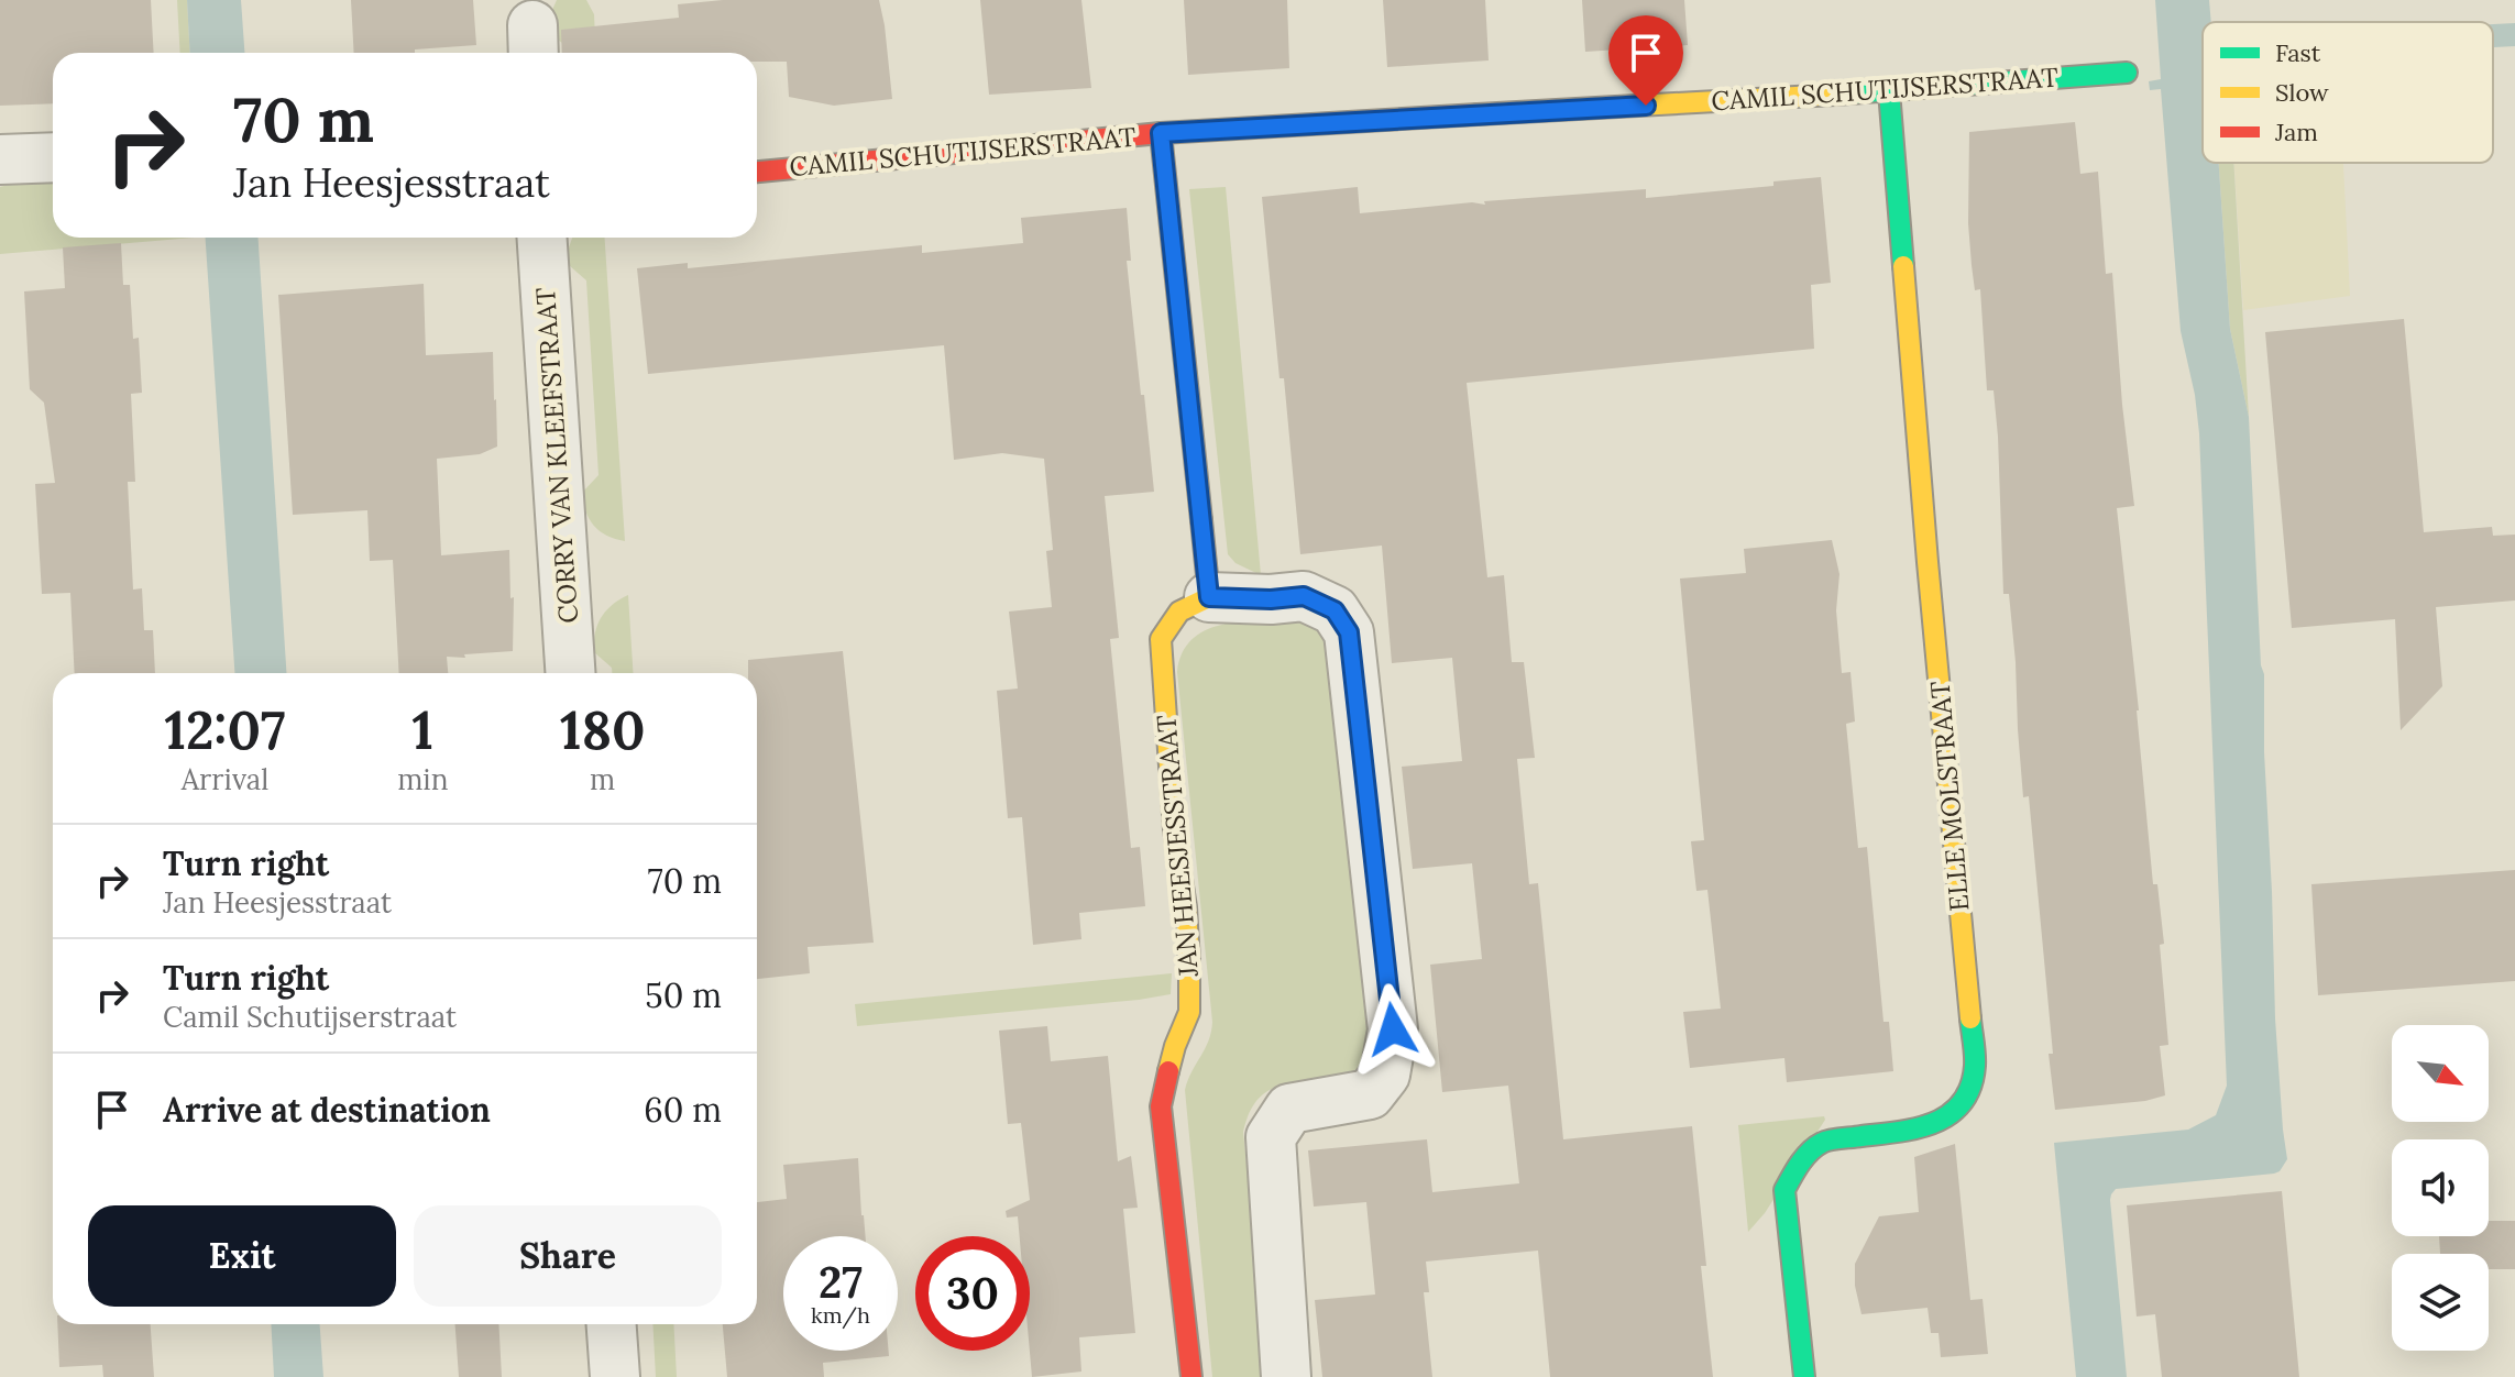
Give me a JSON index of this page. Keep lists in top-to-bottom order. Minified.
{"streets":{"street":["CAMIL SCHUTIJSERSTRAAT","CORRY VAN KLEEFSTRAAT","ELLE MOLSTRAAT","JAN HEESJESSTRAAT"]},"crossings":[["CAMIL SCHUTIJSERSTRAAT","ELLE MOLSTRAAT"]],"legend":["Fast","Slow","Jam"],"north":"bottom right","page":{"turn":["70 m","Jan Heesjesstraat"],"eta":["12:07","Arrival","1","min","180","m"],"list":[{"name":"Turn right","note":"Jan Heesjesstraat","value":"70 m"},{"name":"Turn right","note":"Camil Schutijserstraat","value":"50 m"},{"name":"Arrive at destination","value":"60 m"}],"buttons":["Exit","Share"],"speed":"27 km/h","limit":"30"}}
